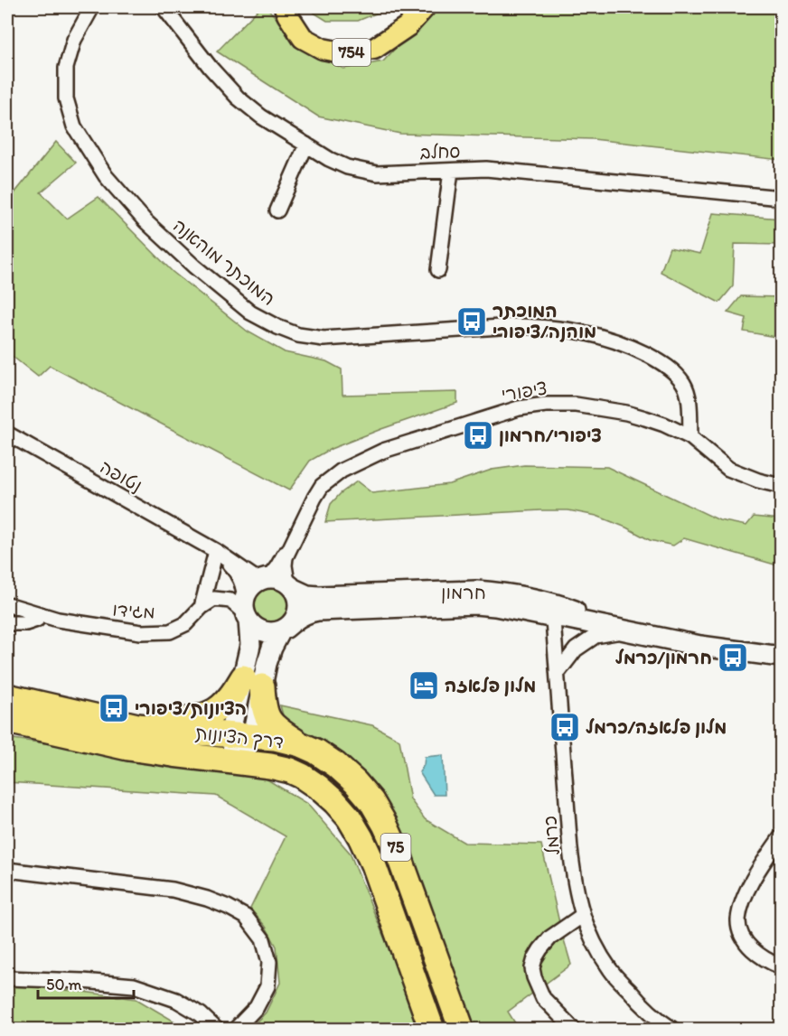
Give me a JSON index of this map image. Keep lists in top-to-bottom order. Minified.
{"streets":{"highway":["דרך הציונות","75"],"main road":["754"],"street":["סחלב","המוכתר מוהאנה","ציפורי","נטופה","חרמון","מגידו","כרמל"]},"crossings":[["המוכתר מוהאנה","ציפורי"],["ציפורי","נטופה"],["ציפורי","חרמון"],["ציפורי","מגידו"],["נטופה","חרמון"],["נטופה","מגידו"],["חרמון","מגידו"],["חרמון","כרמל"]],"places":{"bus stop":["המוכתר מוהנה/ציפורי","ציפורי/חרמון","חרמון/כרמל","הציונות/ציפורי","מלון פלאזה/כרמל"],"hotel":["מלון פלאזה"]},"scale_bar":"50 m"}
